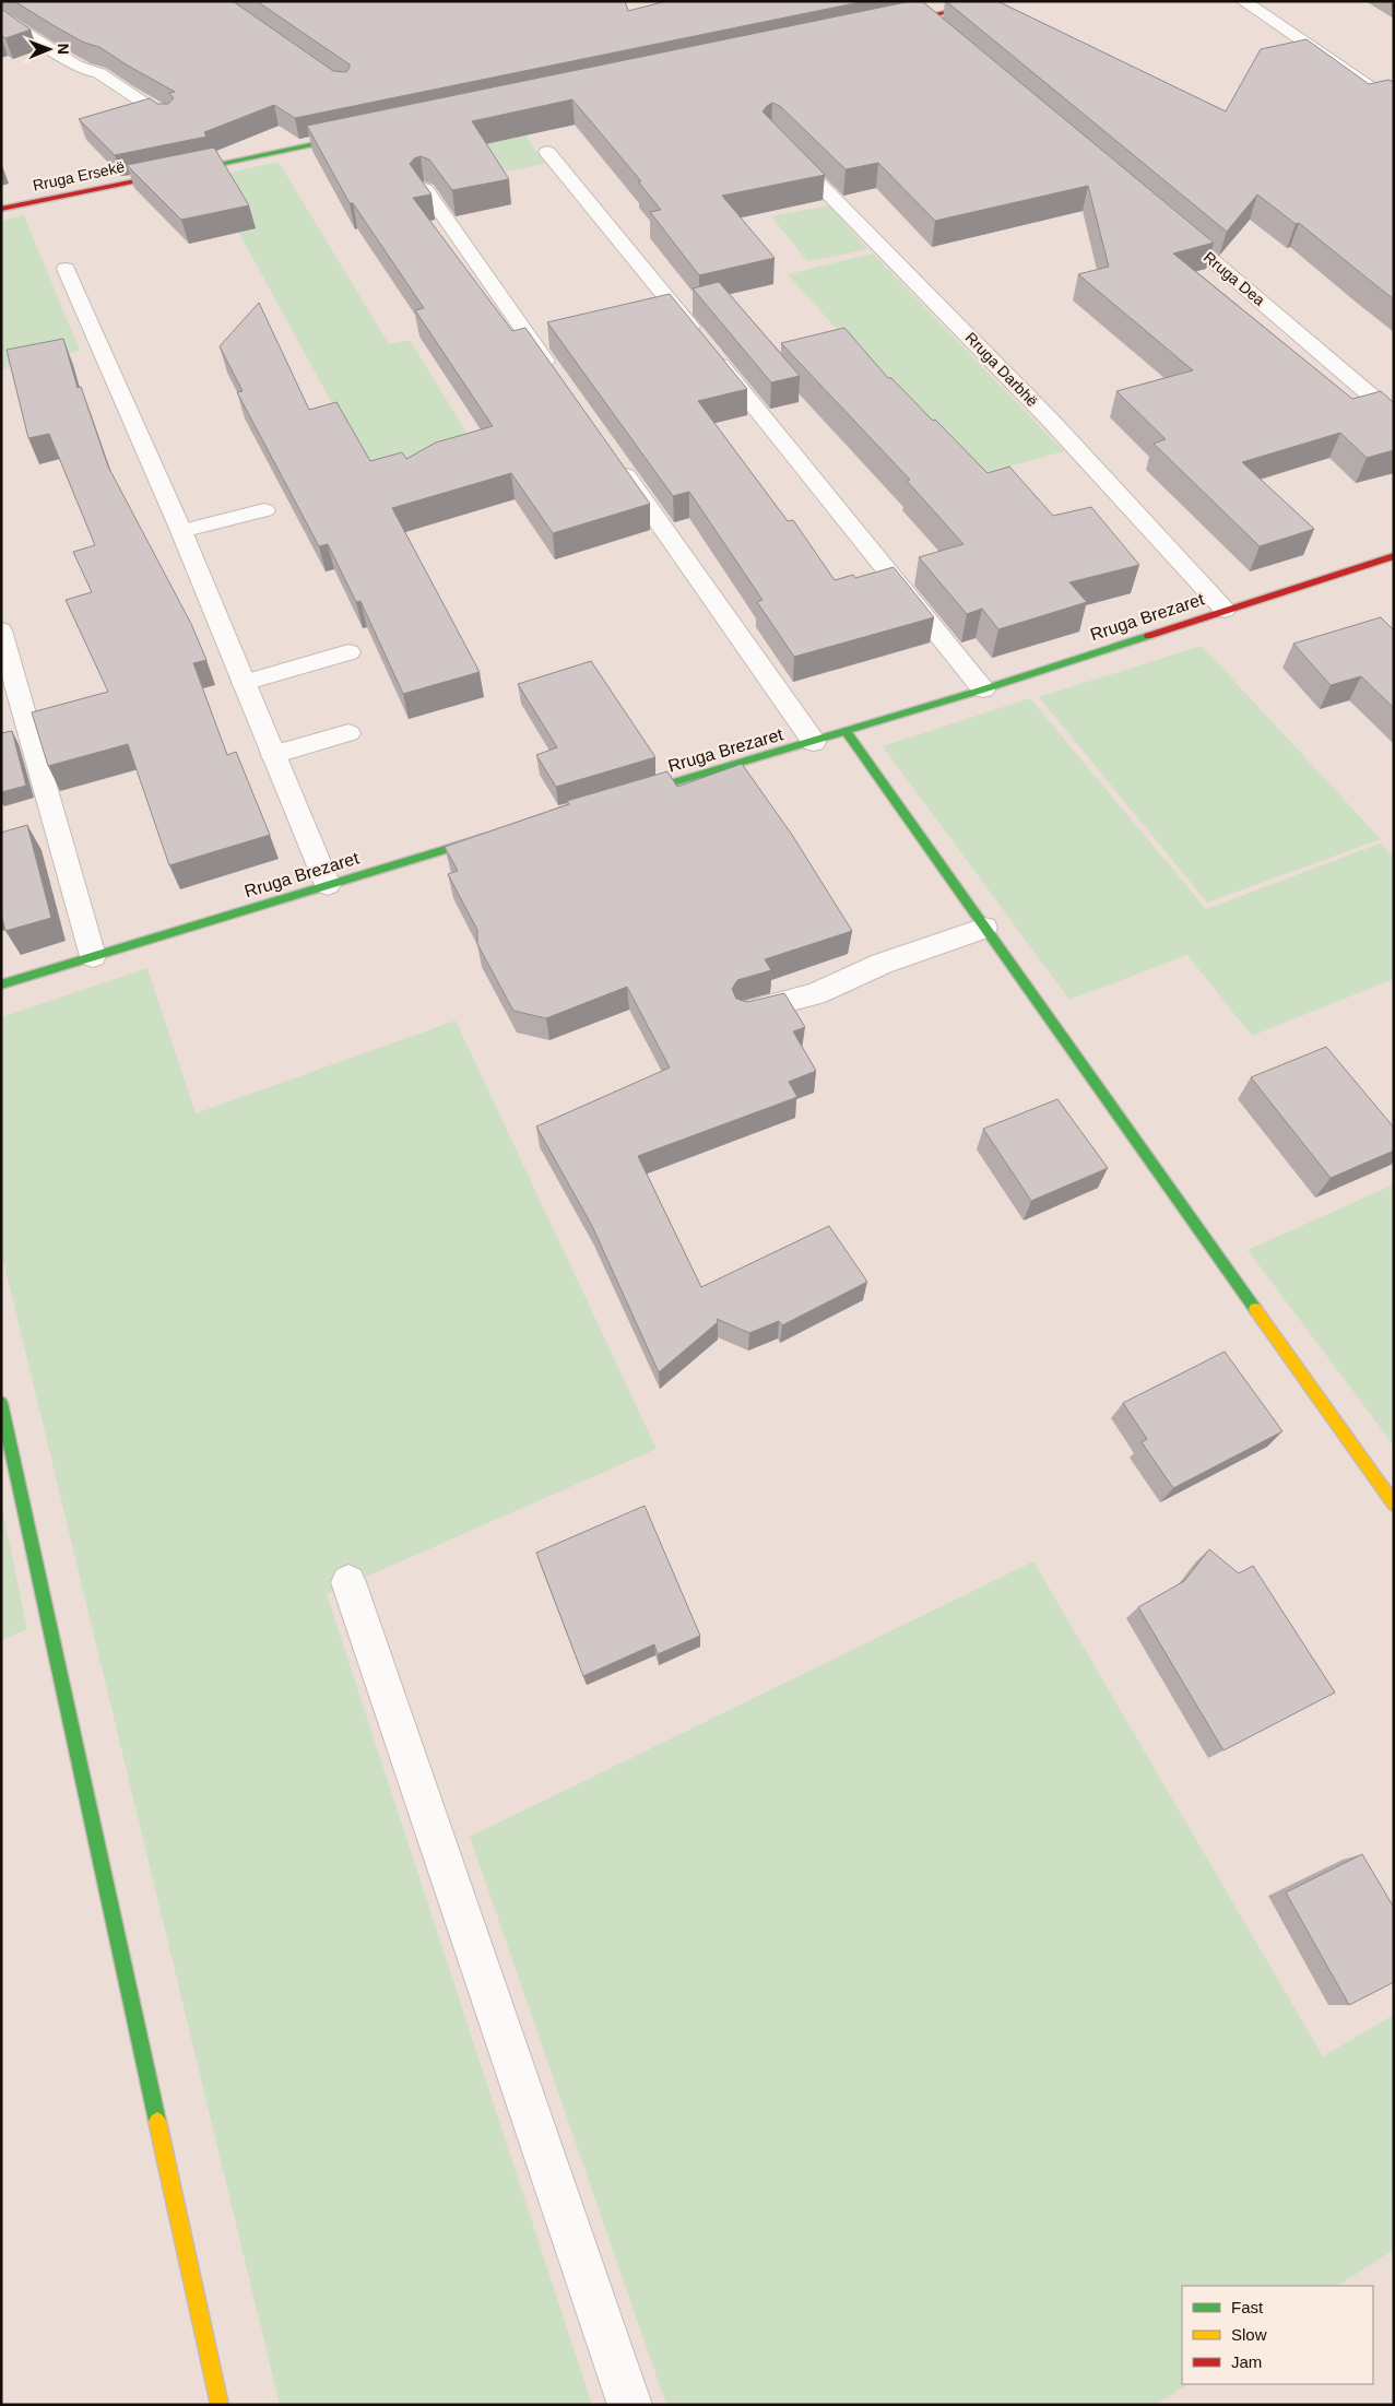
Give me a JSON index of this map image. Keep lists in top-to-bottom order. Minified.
{"streets":{"street":["Rruga Ersekë","Rruga Dea","Rruga Darbhë","Rruga Brezaret"]},"crossings":[["Rruga Darbhë","Rruga Brezaret"]],"legend":["Fast","Slow","Jam"],"north":"right"}
